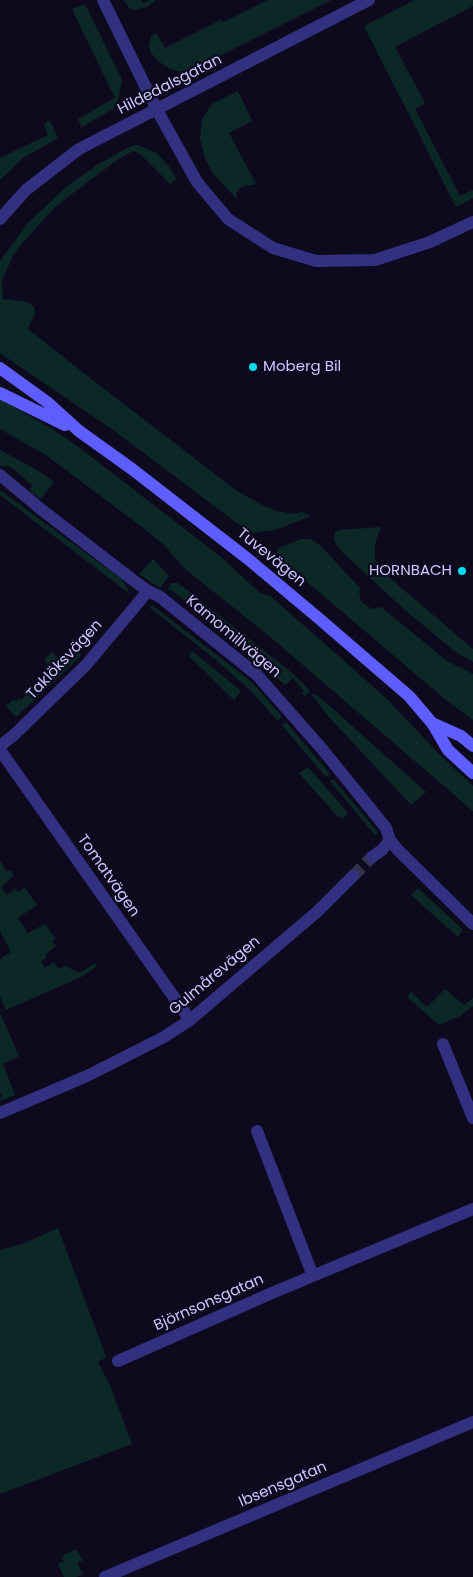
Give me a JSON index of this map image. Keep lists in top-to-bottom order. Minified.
{"streets":{"main road":["Tuvevägen"],"street":["Hildedalsgatan","Kamomillvägen","Taklöksvägen","Tomatvägen","Gulmårevägen","Björnsonsgatan","Ibsensgatan"]},"crossings":[["Kamomillvägen","Taklöksvägen"],["Tomatvägen","Gulmårevägen"]],"places":["Moberg Bil","HORNBACH"]}
